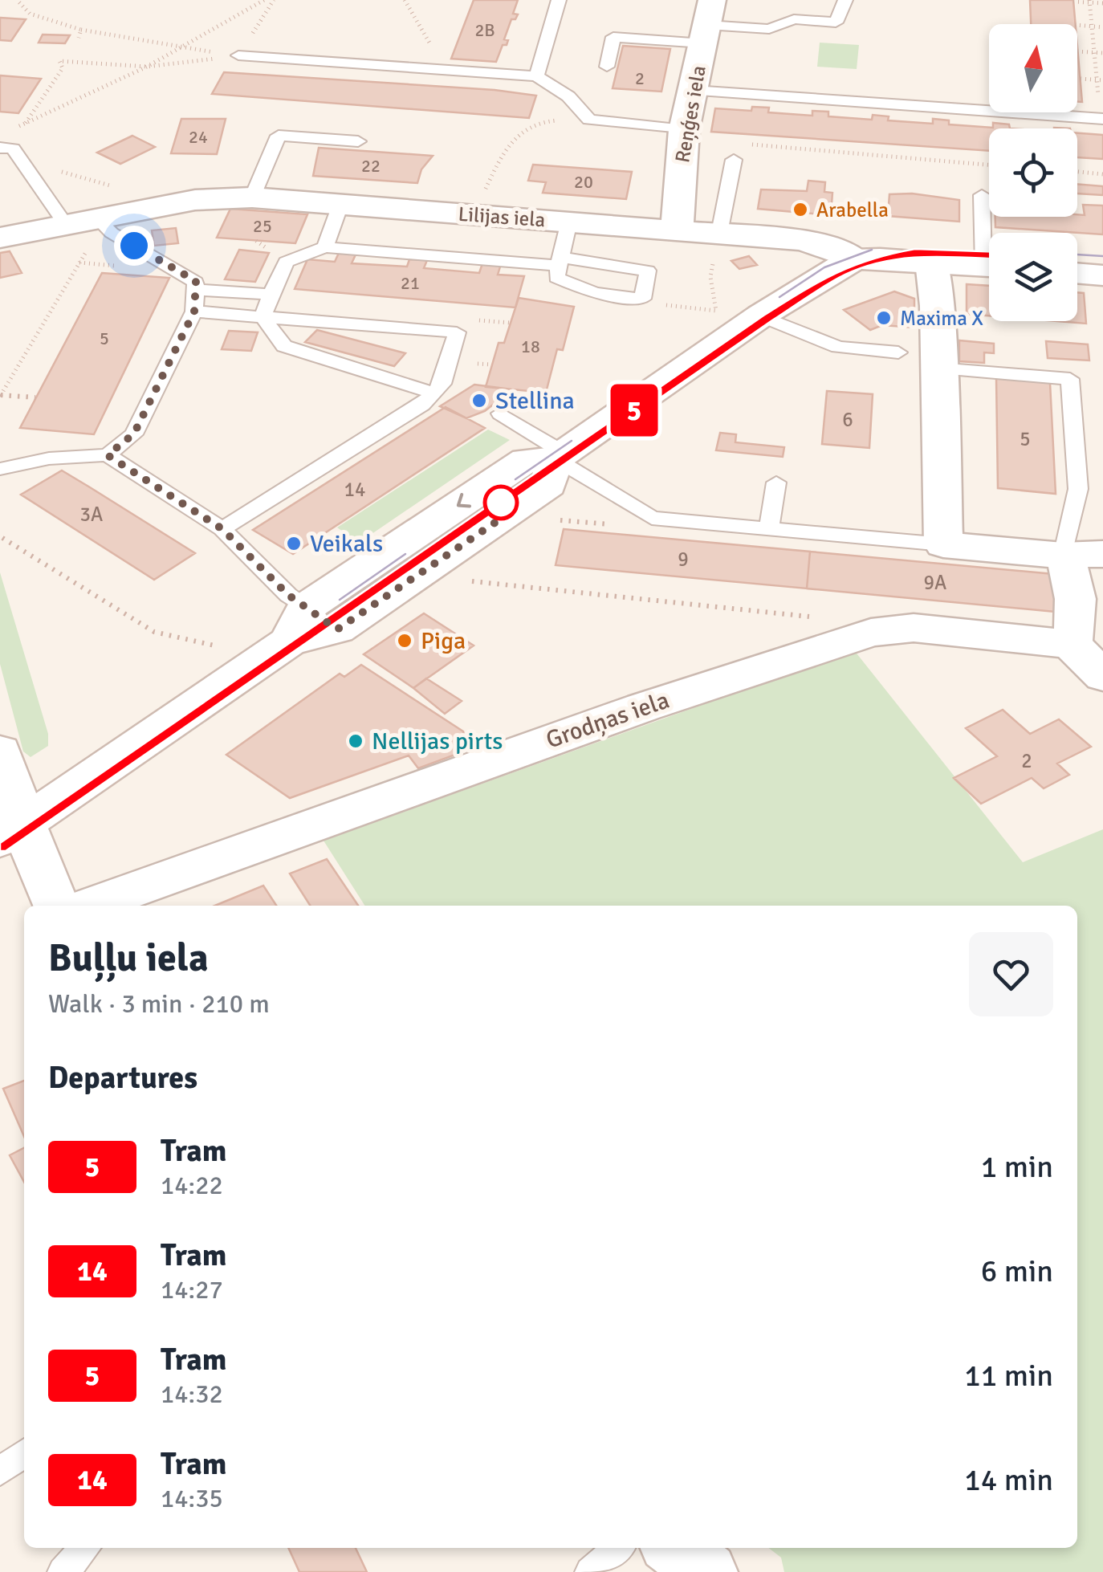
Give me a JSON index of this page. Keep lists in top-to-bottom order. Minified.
{"streets":{"street":["Reņģes iela","Lilijas iela","Grodņas iela"]},"crossings":[["Reņģes iela","Lilijas iela"]],"places":["Arabella","Maxima X","Stellina","Veikals","Piga","Nellijas pirts"],"lines":["tram line 5"],"house_numbers":["2B","2","24","22","20","25","21","5","18","6","5","14","3A","9","9A","2"],"north":"top","page":{"on_map":"5","heading":[["Buļļu iela","Walk · 3 min · 210 m"],"Departures"],"list":[{"mark":"5","name":"Tram","note":"14:22","value":"1 min"},{"mark":"14","name":"Tram","note":"14:27","value":"6 min"},{"mark":"5","name":"Tram","note":"14:32","value":"11 min"},{"mark":"14","name":"Tram","note":"14:35","value":"14 min"}]}}
